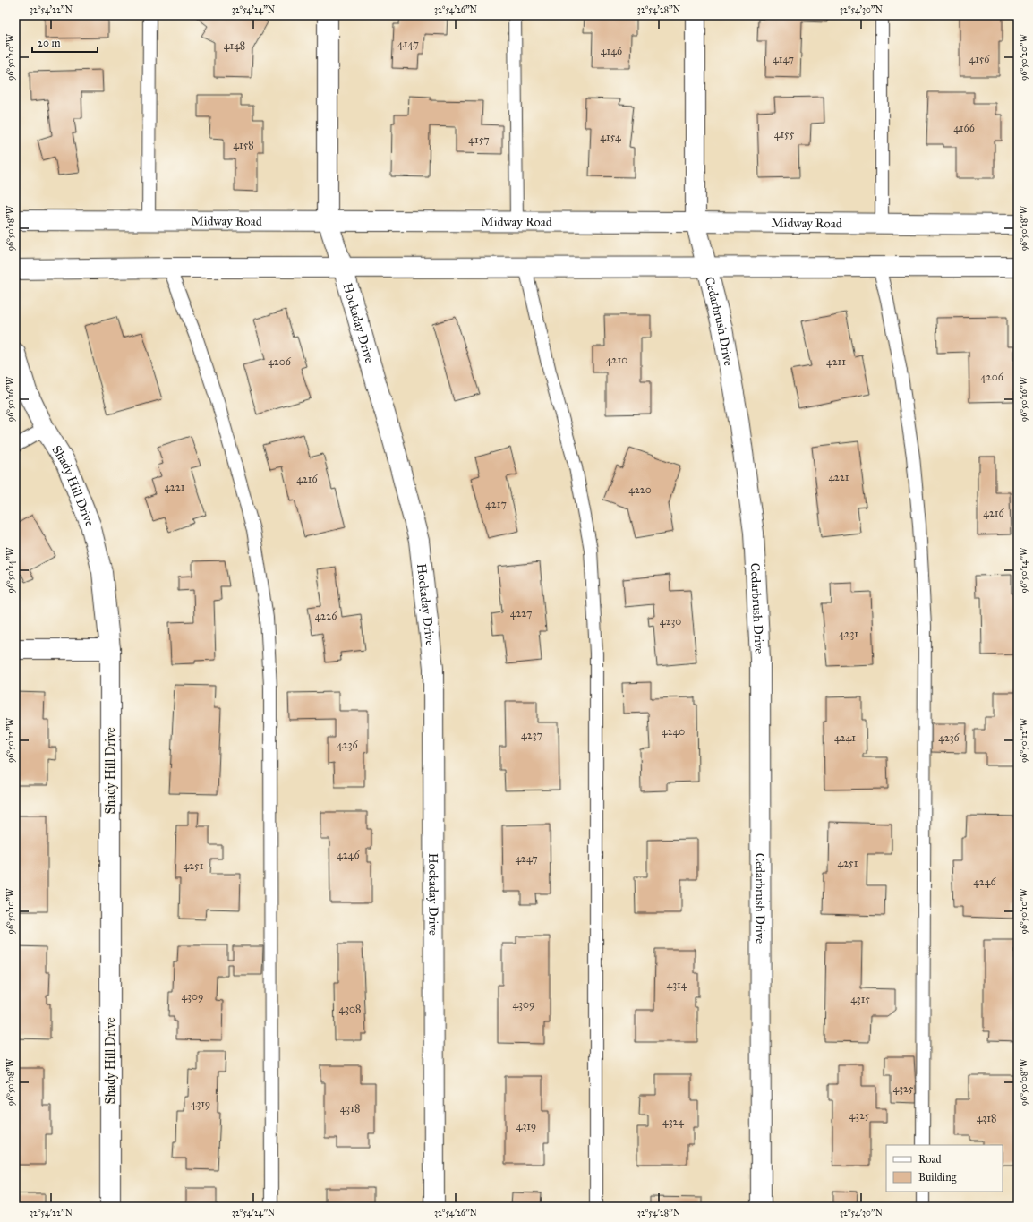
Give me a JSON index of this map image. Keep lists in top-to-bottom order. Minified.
{"streets":{"street":["Midway Road","Cedarbrush Drive","Hockaday Drive","Shady Hill Drive"]},"crossings":[["Midway Road","Cedarbrush Drive"],["Midway Road","Hockaday Drive"]],"house_numbers":["4147","4148","4146","4147","4156","4166","4155","4154","4157","4158","4210","4206","4211","4206","4221","4216","4221","4220","4217","4216","4227","4226","4230","4231","4240","4237","4241","4236","4236","4246","4247","4251","4251","4246","4314","4309","4315","4309","4308","4325","4319","4318","4325","4318","4324","4319"],"legend":["Road","Building"],"scale_bar":"20 m","coordinates":["32°54'22\"N","32°54'24\"N","32°54'26\"N","32°54'28\"N","32°54'30\"N","96°50'20\"W","96°50'18\"W","96°50'16\"W","96°50'14\"W","96°50'12\"W","96°50'10\"W","96°50'08\"W"]}
